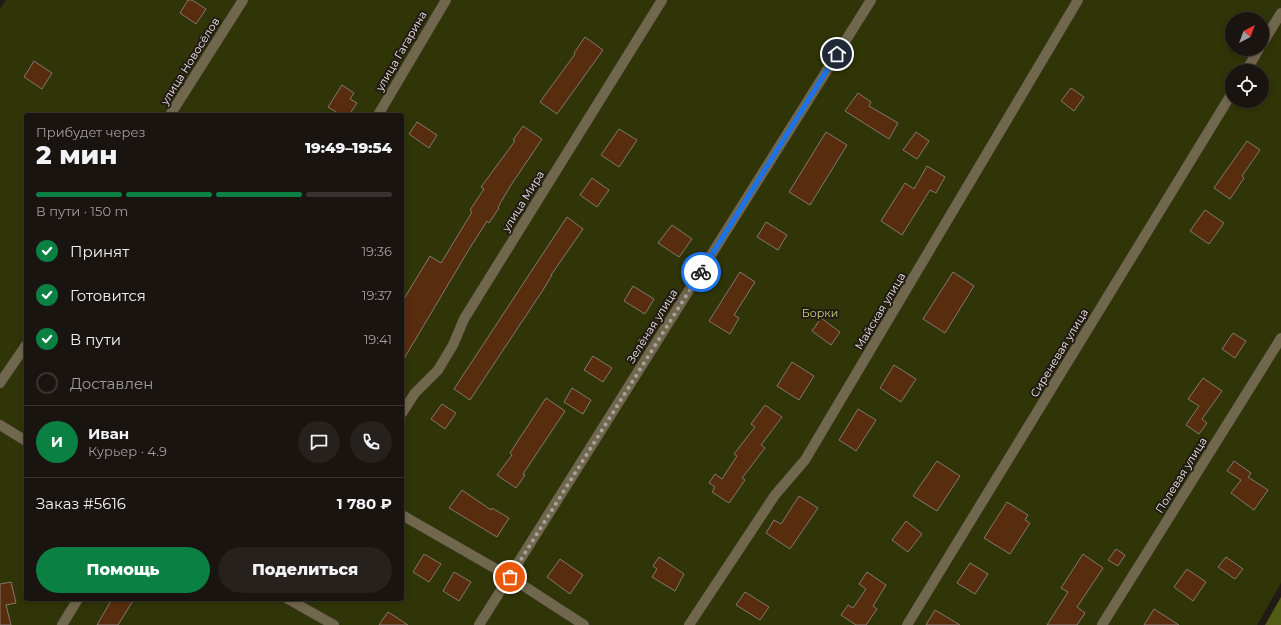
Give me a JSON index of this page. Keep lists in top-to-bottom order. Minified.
{"streets":{"street":["улица Гагарина","улица Новосёлов","улица Мира","Майская улица","Зелёная улица","Сиреневая улица","Полевая улица"]},"parks":["Борки"],"north":"top right","page":{"heading":["2 мин","Прибудет через","19:49–19:54"],"panel":["Иван","Курьер · 4.9","Заказ #5616","1 780 ₽"],"bar":"В пути · 150 m","list":[["Принят","19:36"],["Готовится","19:37"],["В пути","19:41"],"Доставлен"],"round":"И","buttons":["Помощь","Поделиться"]}}
